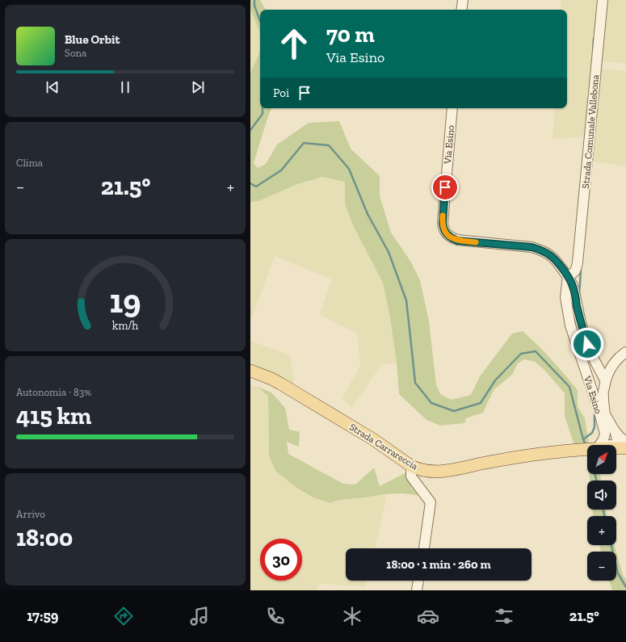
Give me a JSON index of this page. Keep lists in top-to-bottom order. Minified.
{"streets":{"main road":["Strada Carrareccia"],"street":["Strada Comunale Vallebona","Via Esino"]},"crossings":[["Strada Comunale Vallebona","Via Esino"]],"north":"top right","page":{"turn":["70 m","Via Esino"],"song":["Blue Orbit","Sona"],"then":"Poi","tile":["Clima",["Autonomia · 83%","415 km"],["Arrivo","18:00"]],"heat":["−","21.5°","+"],"map_buttons":["+","−"],"limit":"30","trip":"18:00 · 1 min · 260 m","tabs":["17:59","21.5°"],"gauge":["19","km/h"]}}
